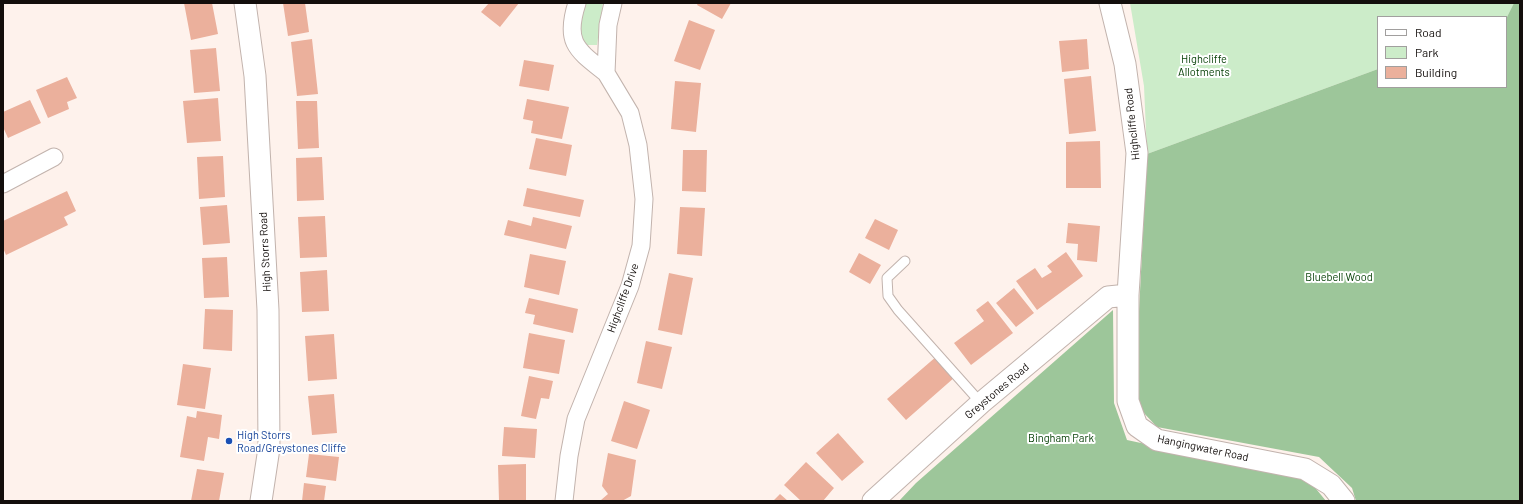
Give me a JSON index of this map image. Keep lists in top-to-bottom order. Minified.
{"streets":{"street":["Highcliffe Road","High Storrs Road","Highcliffe Drive","Greystones Road","Hangingwater Road"]},"crossings":[["Highcliffe Road","Greystones Road"],["Highcliffe Road","Hangingwater Road"],["Greystones Road","Hangingwater Road"]],"parks":["Highcliffe Allotments","Bluebell Wood","Bingham Park"],"places":["High Storrs Road/Greystones Cliffe"],"legend":["Road","Park","Building"]}
